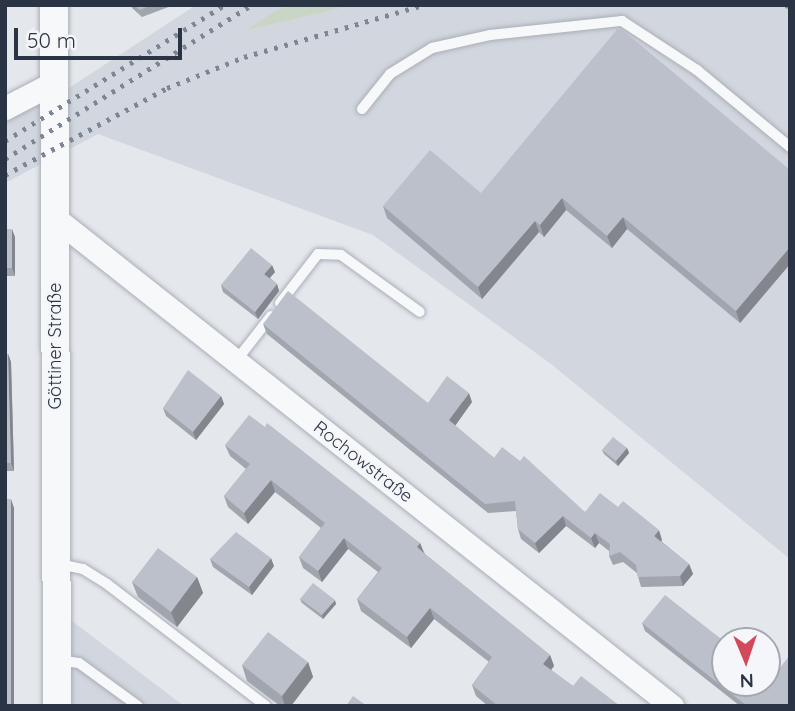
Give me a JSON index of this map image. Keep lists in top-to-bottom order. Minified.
{"streets":{"street":["Göttiner Straße","Rochowstraße"]},"crossings":[["Göttiner Straße","Rochowstraße"]],"scale_bar":"50 m","north":"bottom"}
